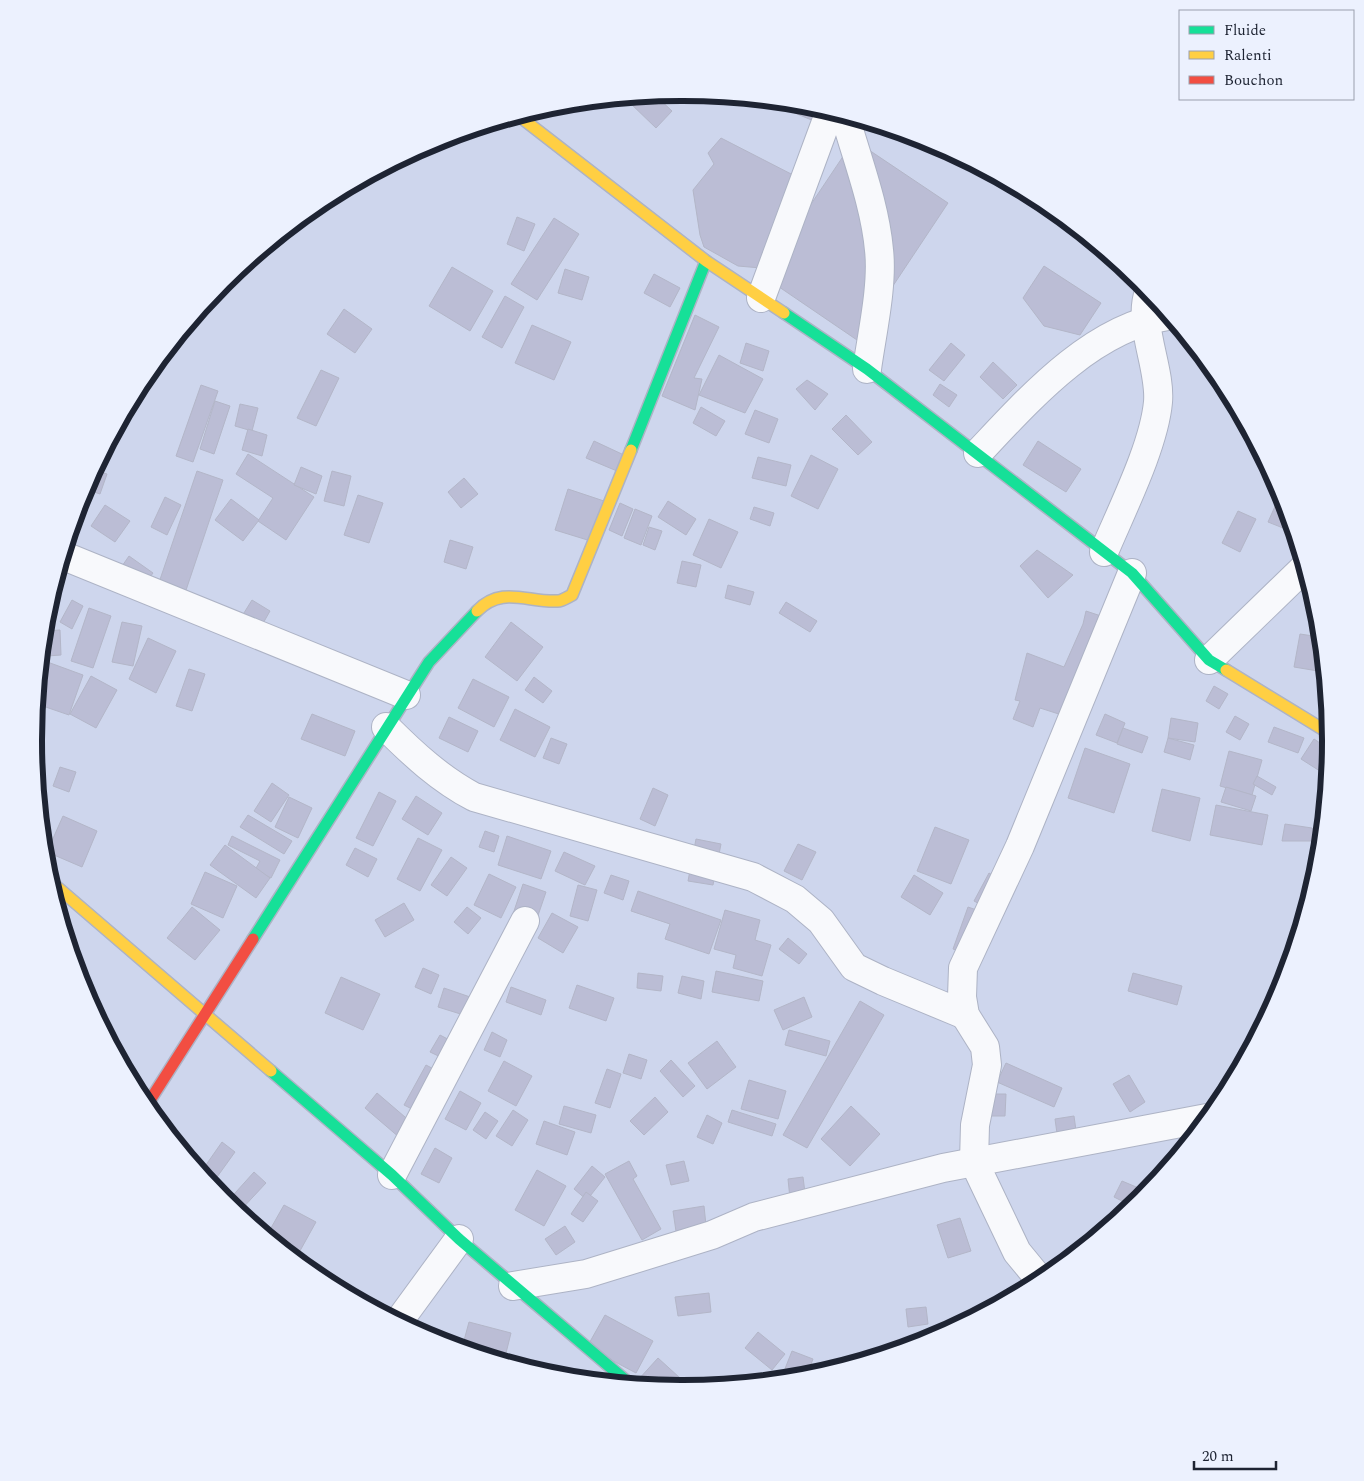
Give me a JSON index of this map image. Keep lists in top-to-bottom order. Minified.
{"legend":["Fluide","Ralenti","Bouchon"],"scale_bar":"20 m"}
